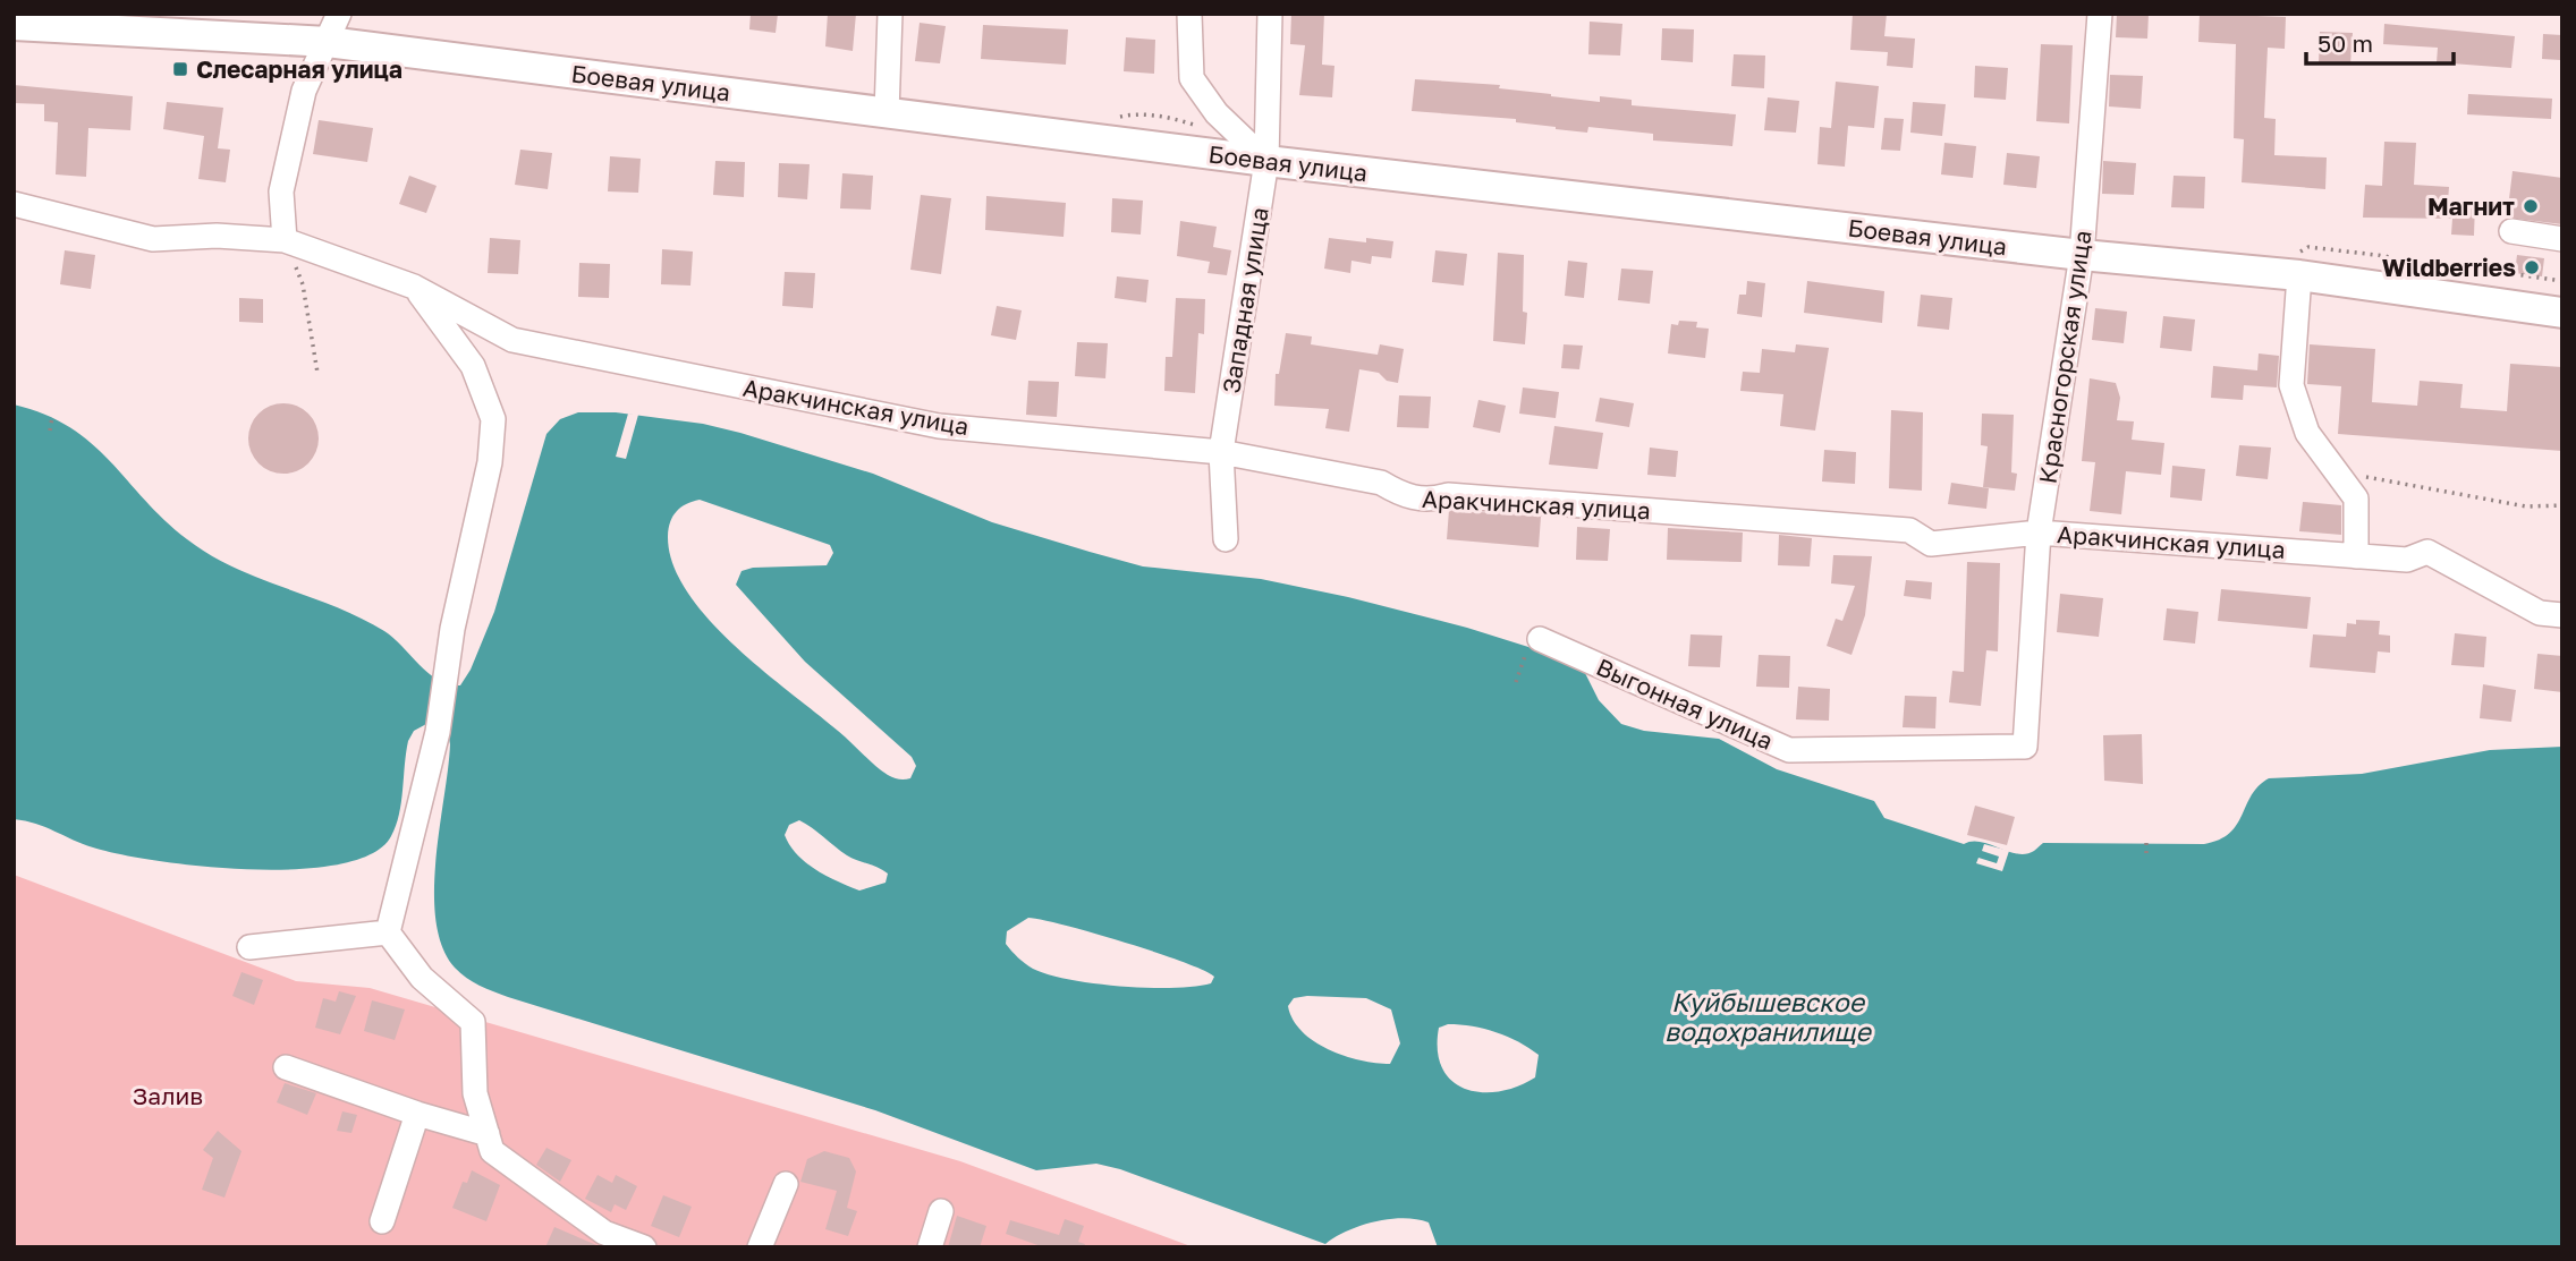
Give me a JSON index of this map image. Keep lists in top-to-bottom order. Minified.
{"streets":{"main road":["Боевая улица"],"street":["Западная улица","Красногорская улица","Аракчинская улица","Выгонная улица"]},"crossings":[["Боевая улица","Западная улица"],["Боевая улица","Красногорская улица"],["Западная улица","Аракчинская улица"],["Красногорская улица","Аракчинская улица"],["Красногорская улица","Выгонная улица"]],"water":["Куйбышевское водохранилище"],"parks":["Залив"],"places":{"transit":["Слесарная улица"],"other":["Магнит","Wildberries"]},"scale_bar":"50 m"}
